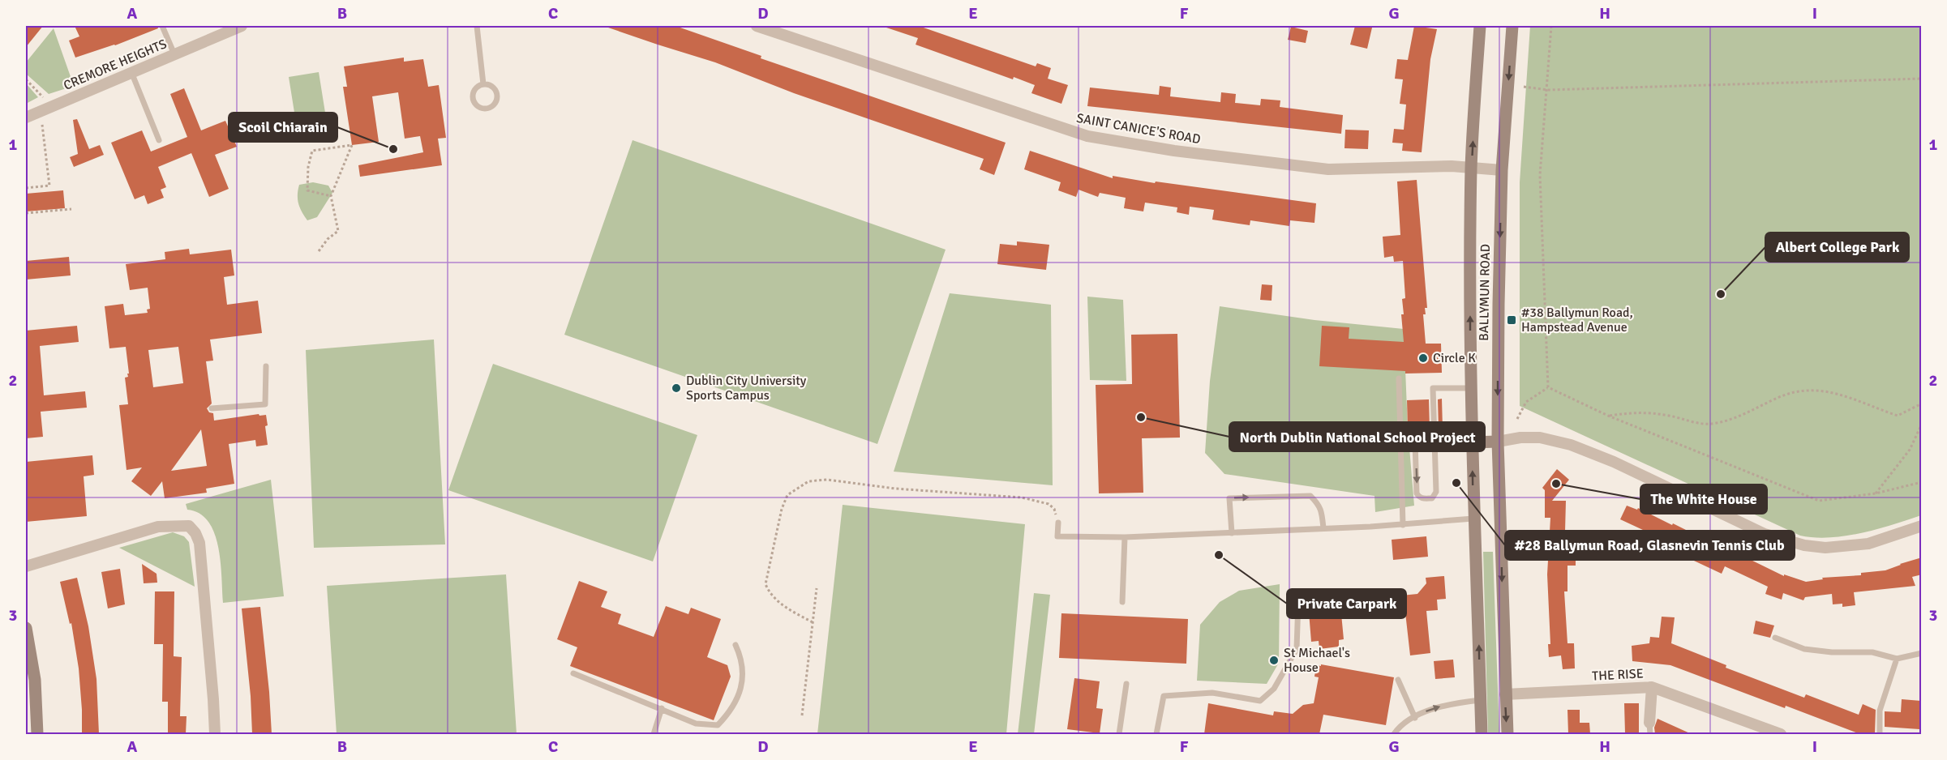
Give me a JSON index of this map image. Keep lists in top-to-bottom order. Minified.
{"streets":{"main road":["BALLYMUN ROAD"],"street":["CREMORE HEIGHTS","SAINT CANICE'S ROAD","THE RISE"]},"crossings":[["SAINT CANICE'S ROAD","BALLYMUN ROAD"],["BALLYMUN ROAD","THE RISE"]],"places":{"other":["Scoil Chiarain","Albert College Park","Circle K","Dublin City University Sports Campus","North Dublin National School Project","#28 Ballymun Road, Glasnevin Tennis Club","The White House","Private Carpark","St Michael's House"],"transit":["#38 Ballymun Road, Hampstead Avenue"]},"grid":{"columns":["A","B","C","D","E","F","G","H","I"],"rows":["1","2","3"]}}
